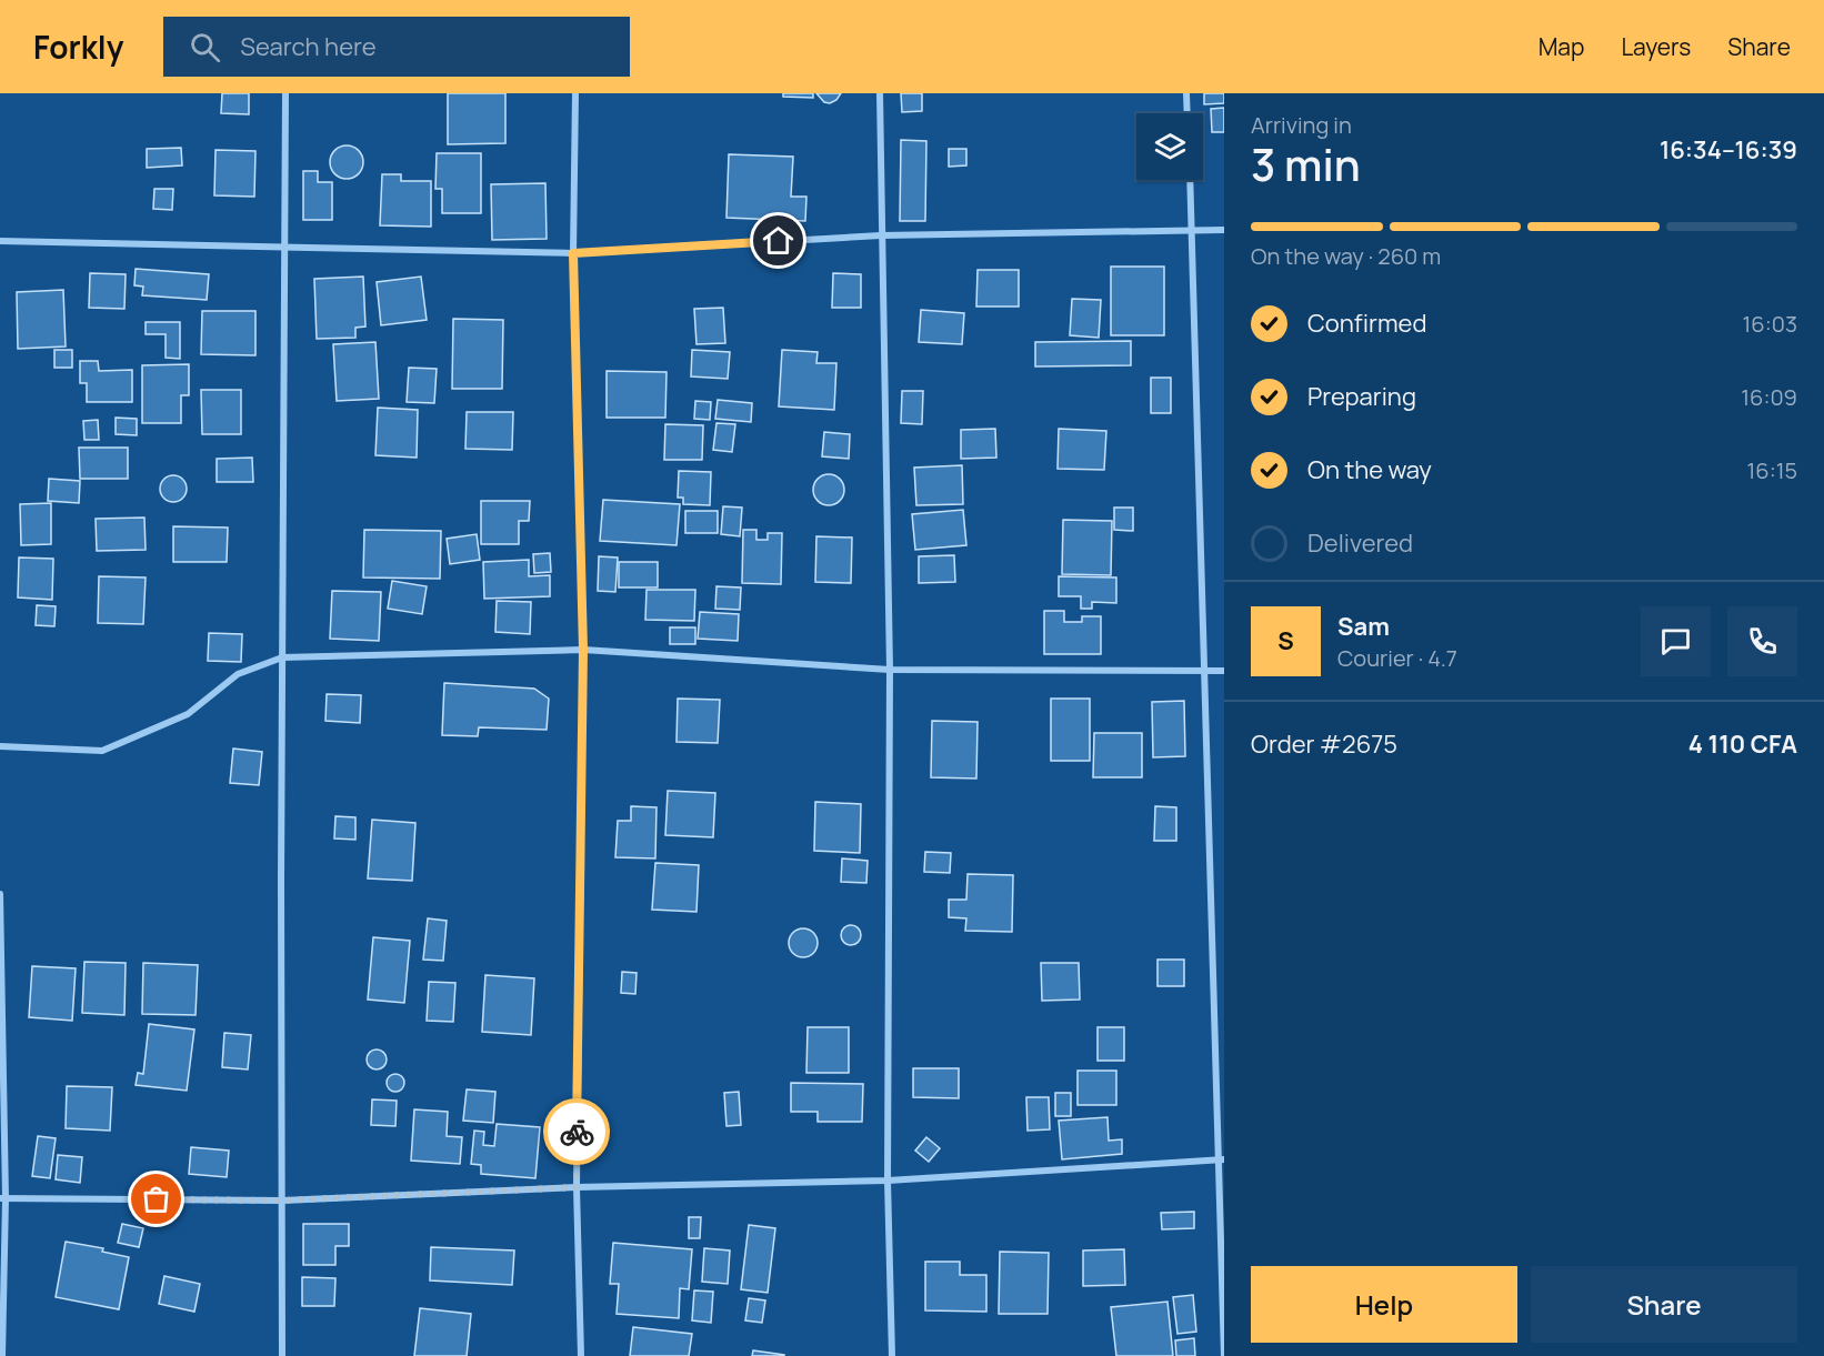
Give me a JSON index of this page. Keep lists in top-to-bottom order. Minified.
{"page":{"header":"Forkly","search":"Search here","nav":["Map","Layers","Share"],"heading":["3 min","Arriving in","16:34–16:39"],"panel":["Sam","Courier · 4.7","Order #2675","4 110 CFA"],"bar":"On the way · 260 m","list":[["Confirmed","16:03"],["Preparing","16:09"],["On the way","16:15"],"Delivered"],"round":"S","buttons":["Help","Share"]}}
